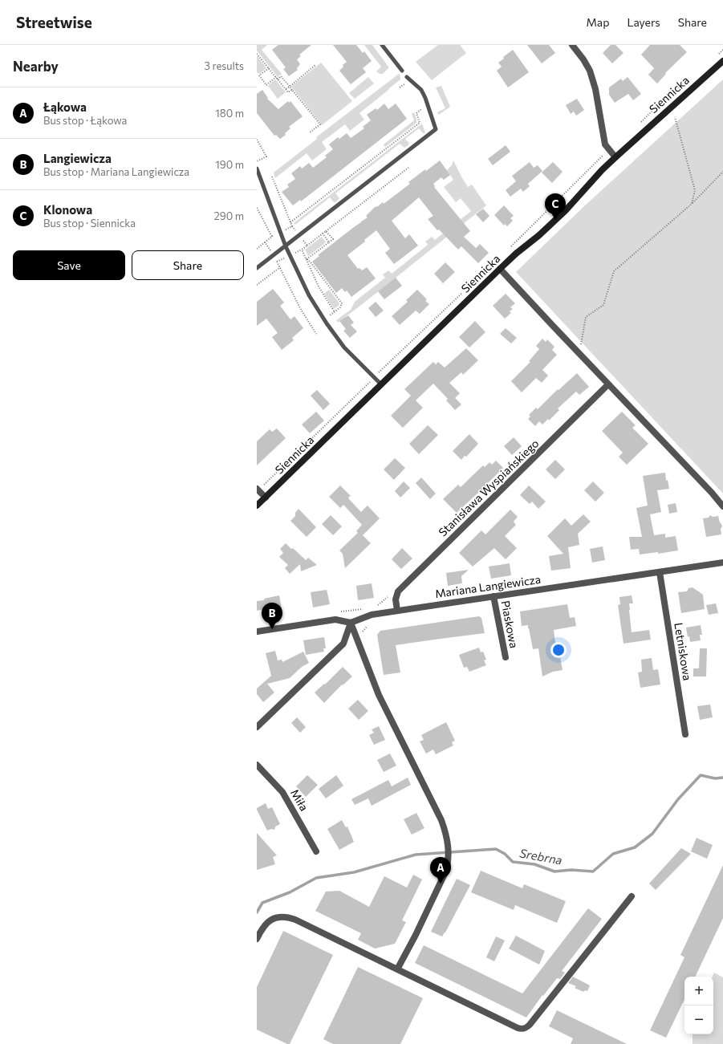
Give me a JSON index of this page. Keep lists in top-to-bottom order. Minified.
{"streets":{"main road":["Siennicka"],"street":["Stanisława Wyspiańskiego","Mariana Langiewicza","Piaskowa","Letniskowa","Miła"]},"crossings":[["Stanisława Wyspiańskiego","Mariana Langiewicza"],["Mariana Langiewicza","Piaskowa"],["Mariana Langiewicza","Letniskowa"]],"water":["Srebrna"],"page":{"header":"Streetwise","nav":["Map","Layers","Share"],"heading":["Nearby","3 results"],"list":[{"mark":"A","name":"Łąkowa","note":"Bus stop · Łąkowa","value":"180 m"},{"mark":"B","name":"Langiewicza","note":"Bus stop · Mariana Langiewicza","value":"190 m"},{"mark":"C","name":"Klonowa","note":"Bus stop · Siennicka","value":"290 m"}],"pins":["C","B","A"],"buttons":["Save","Share"],"map_buttons":["+","−"]}}
